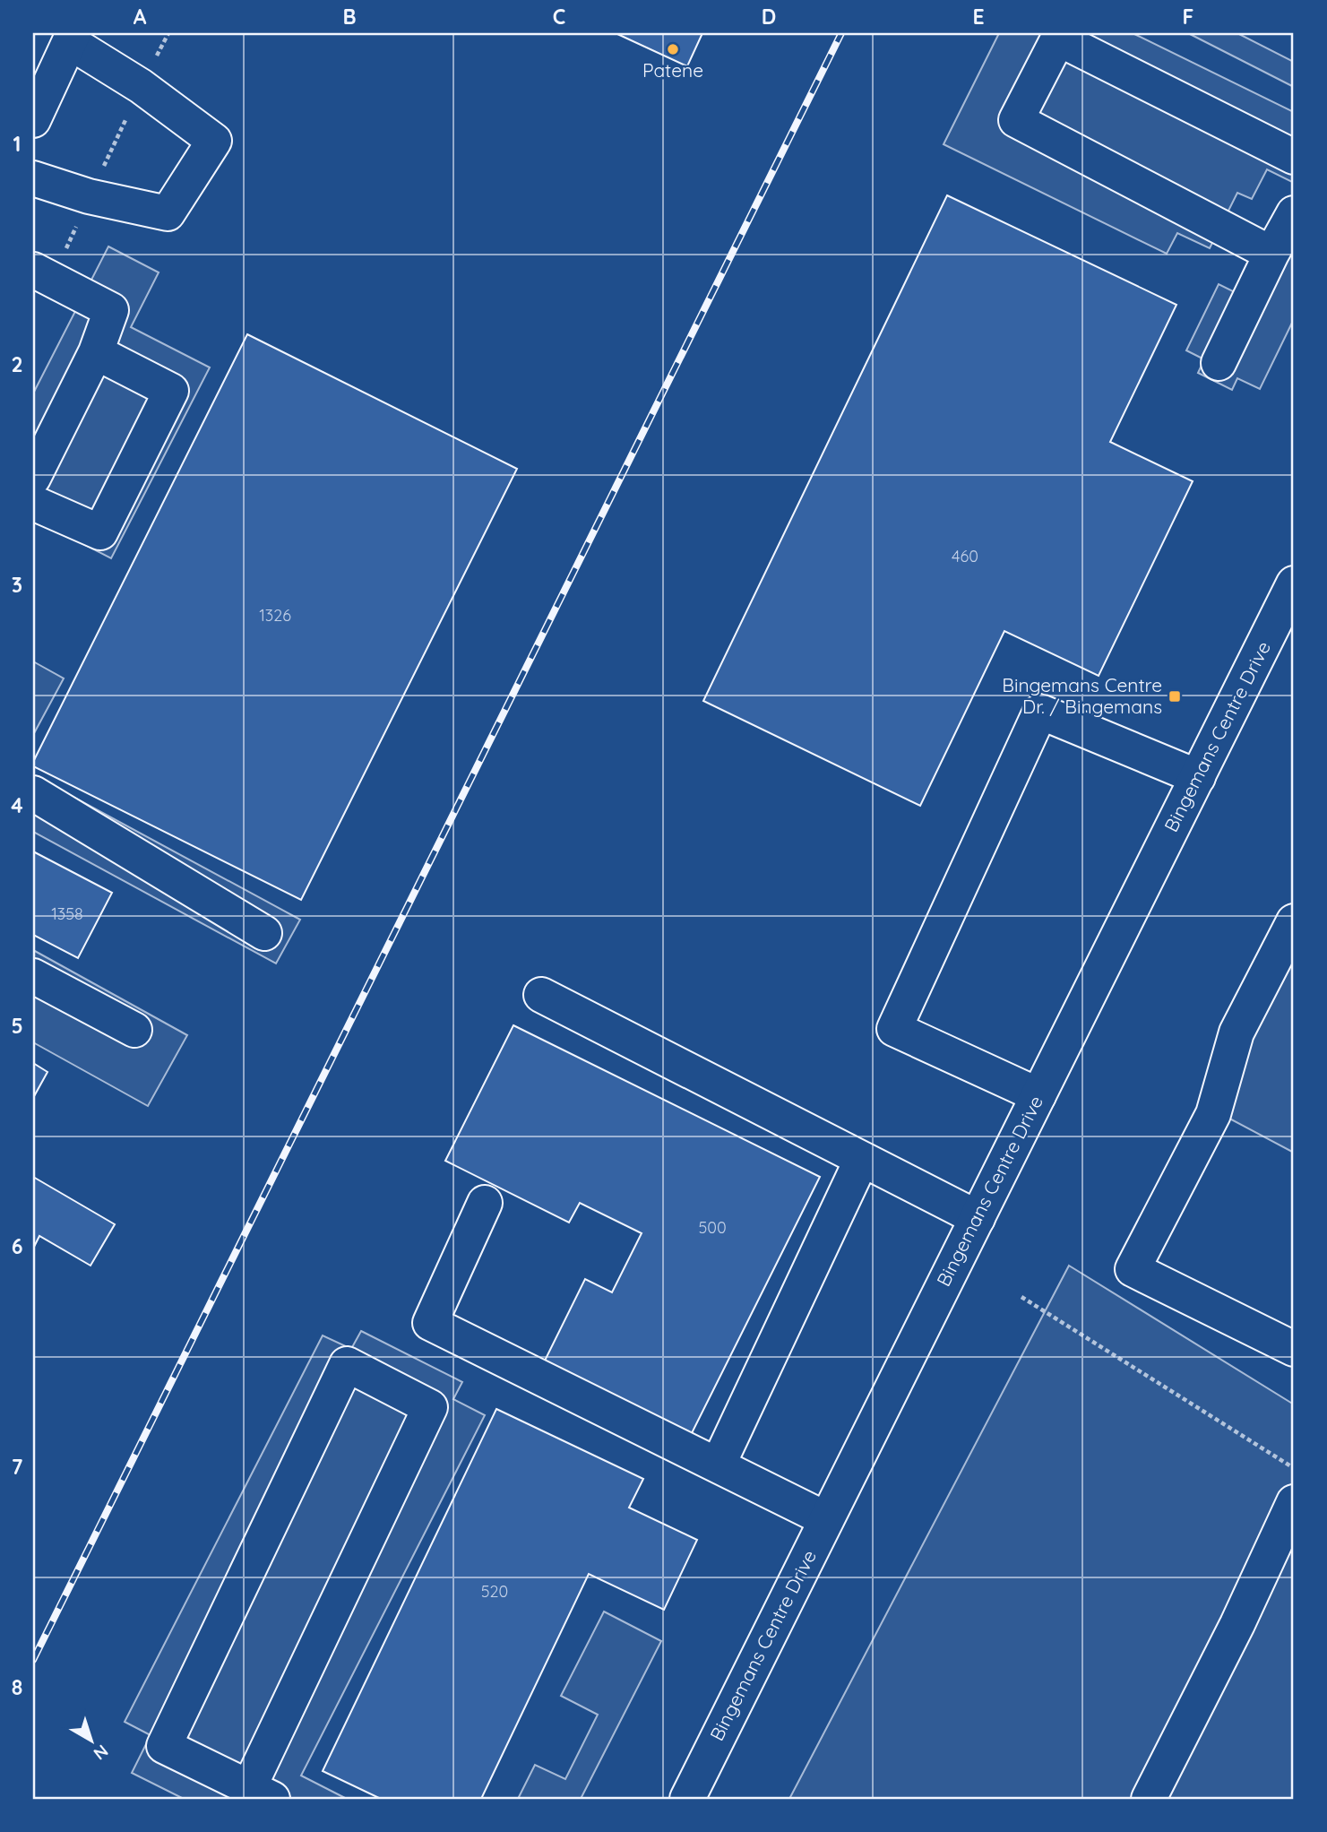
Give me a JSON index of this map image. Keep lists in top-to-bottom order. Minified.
{"streets":{"main road":["Bingemans Centre Drive"]},"places":{"other":["Patene"],"transit":["Bingemans Centre Dr. / Bingemans"]},"house_numbers":["460","1326","1358","500","520"],"north":"bottom right","grid":{"columns":["A","B","C","D","E","F"],"rows":["1","2","3","4","5","6","7","8"]}}
